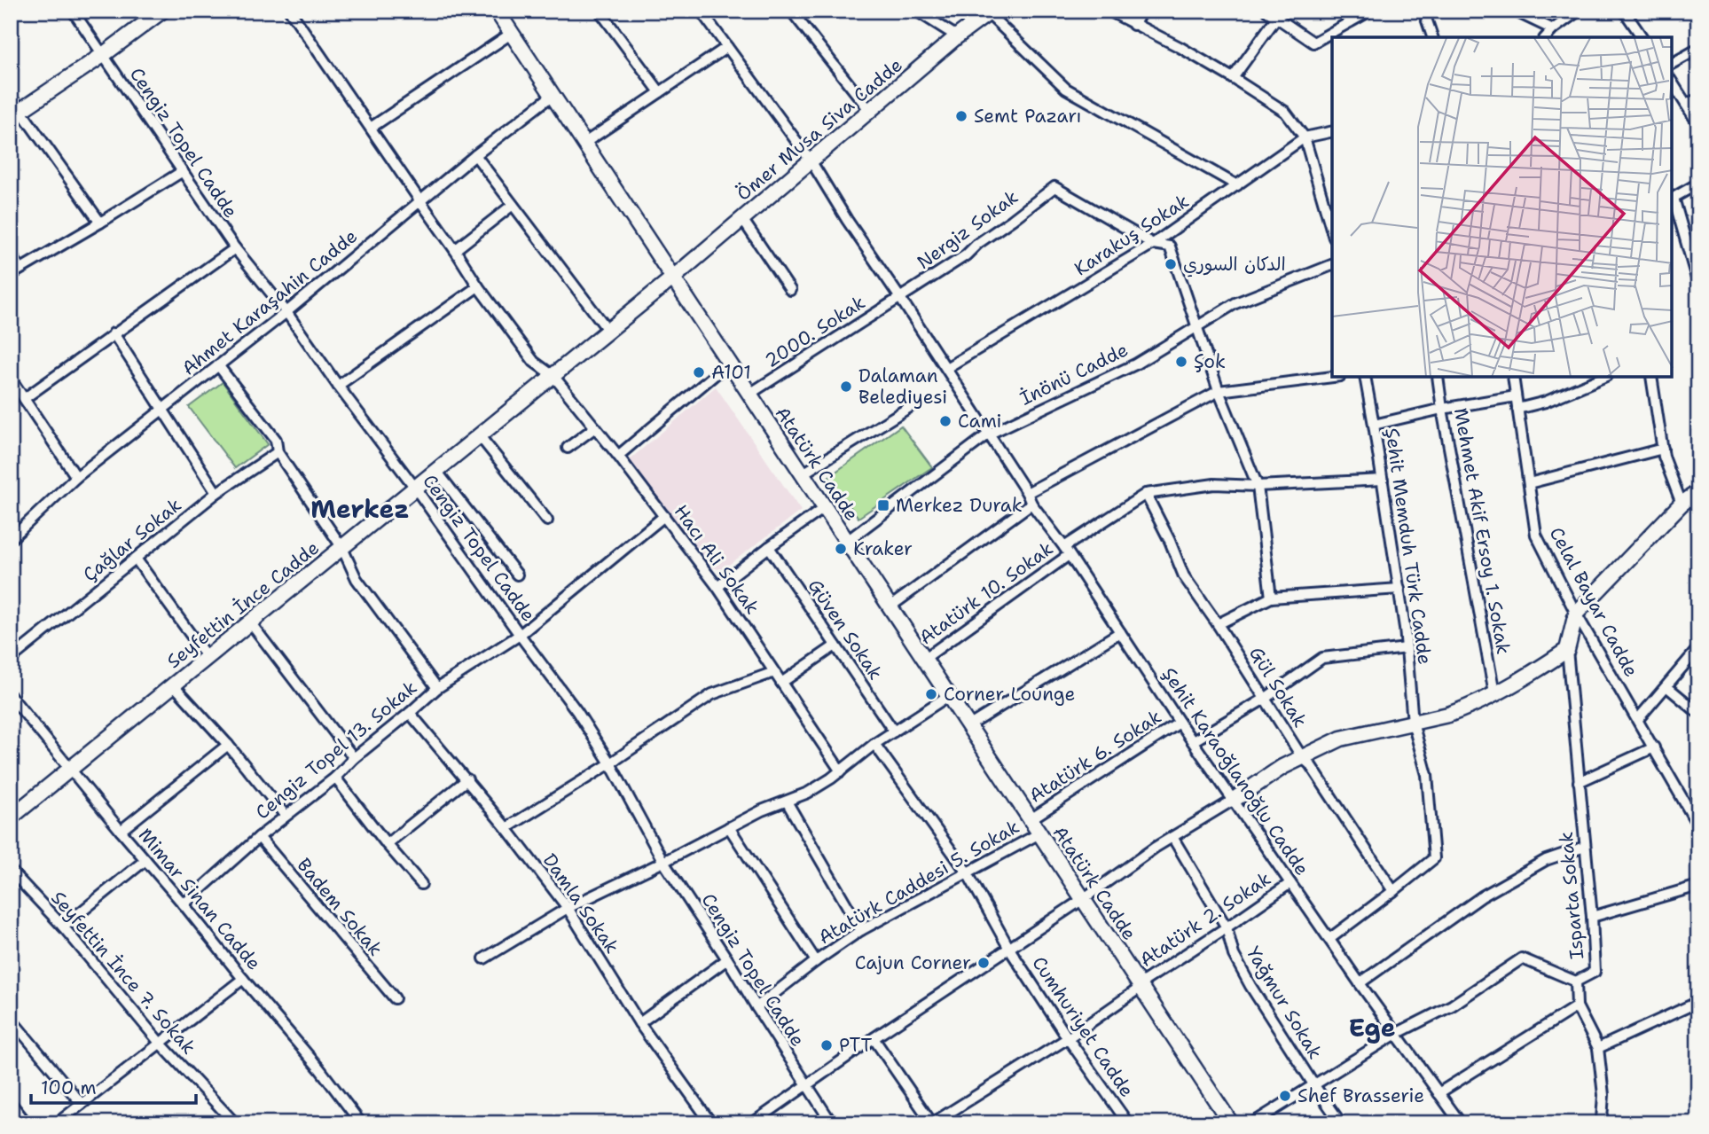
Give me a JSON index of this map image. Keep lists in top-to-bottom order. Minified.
{"streets":{"main road":["Ömer Musa Siva Cadde","Atatürk Cadde","Seyfettin İnce Cadde"],"street":["Cengiz Topel Cadde","Nergiz Sokak","Karakuş Sokak","Ahmet Karaşahin Cadde","2000. Sokak","İnönü Cadde","Mehmet Akif Ersoy 1. Sokak","Çağlar Sokak","Şehit Memduh Türk Cadde","Hacı Ali Sokak","Atatürk 10. Sokak","Celal Bayar Cadde","Güven Sokak","Gül Sokak","Cengiz Topel 13. Sokak","Atatürk 6. Sokak","Şehit Karaoğlanoğlu Cadde","Atatürk Caddesi 5. Sokak","Isparta Sokak","Mimar Sinan Cadde","Damla Sokak","Badem Sokak","Atatürk 2. Sokak","Seyfettin İnce 7. Sokak","Yağmur Sokak","Cumhuriyet Cadde"]},"crossings":[["Ömer Musa Siva Cadde","Atatürk Cadde"],["Ömer Musa Siva Cadde","Seyfettin İnce Cadde"],["Ömer Musa Siva Cadde","Şehit Karaoğlanoğlu Cadde"],["Cengiz Topel Cadde","Ahmet Karaşahin Cadde"],["Cengiz Topel Cadde","Seyfettin İnce Cadde"],["Cengiz Topel Cadde","Cengiz Topel 13. Sokak"],["Cengiz Topel Cadde","Atatürk Caddesi 5. Sokak"],["Nergiz Sokak","Karakuş Sokak"],["Nergiz Sokak","2000. Sokak"],["Nergiz Sokak","Şehit Karaoğlanoğlu Cadde"],["Karakuş Sokak","Şehit Karaoğlanoğlu Cadde"],["Ahmet Karaşahin Cadde","Atatürk Cadde"],["Ahmet Karaşahin Cadde","Hacı Ali Sokak"],["2000. Sokak","Atatürk Cadde"],["2000. Sokak","Şehit Karaoğlanoğlu Cadde"],["İnönü Cadde","Atatürk Cadde"],["İnönü Cadde","Şehit Karaoğlanoğlu Cadde"],["Atatürk Cadde","Atatürk 10. Sokak"],["Atatürk Cadde","Seyfettin İnce Cadde"],["Atatürk Cadde","Atatürk 6. Sokak"],["Atatürk Cadde","Atatürk Caddesi 5. Sokak"],["Atatürk Cadde","Atatürk 2. Sokak"],["Şehit Memduh Türk Cadde","Gül Sokak"],["Hacı Ali Sokak","Seyfettin İnce Cadde"],["Hacı Ali Sokak","Cengiz Topel 13. Sokak"],["Atatürk 10. Sokak","Gül Sokak"],["Atatürk 10. Sokak","Şehit Karaoğlanoğlu Cadde"],["Seyfettin İnce Cadde","Mimar Sinan Cadde"],["Cengiz Topel 13. Sokak","Mimar Sinan Cadde"],["Cengiz Topel 13. Sokak","Damla Sokak"],["Cengiz Topel 13. Sokak","Badem Sokak"],["Atatürk 6. Sokak","Şehit Karaoğlanoğlu Cadde"],["Şehit Karaoğlanoğlu Cadde","Atatürk 2. Sokak"],["Atatürk Caddesi 5. Sokak","Cumhuriyet Cadde"],["Atatürk 2. Sokak","Yağmur Sokak"],["Atatürk 2. Sokak","Cumhuriyet Cadde"]],"districts":["Merkez","Ege"],"places":{"other":["Semt Pazarı","الدكان السوري","Şok","A101","Dalaman Belediyesi","Cami","Kraker","Corner Lounge","Cajun Corner","PTT","Shef Brasserie"],"transit":["Merkez Durak"]},"scale_bar":"100 m"}
